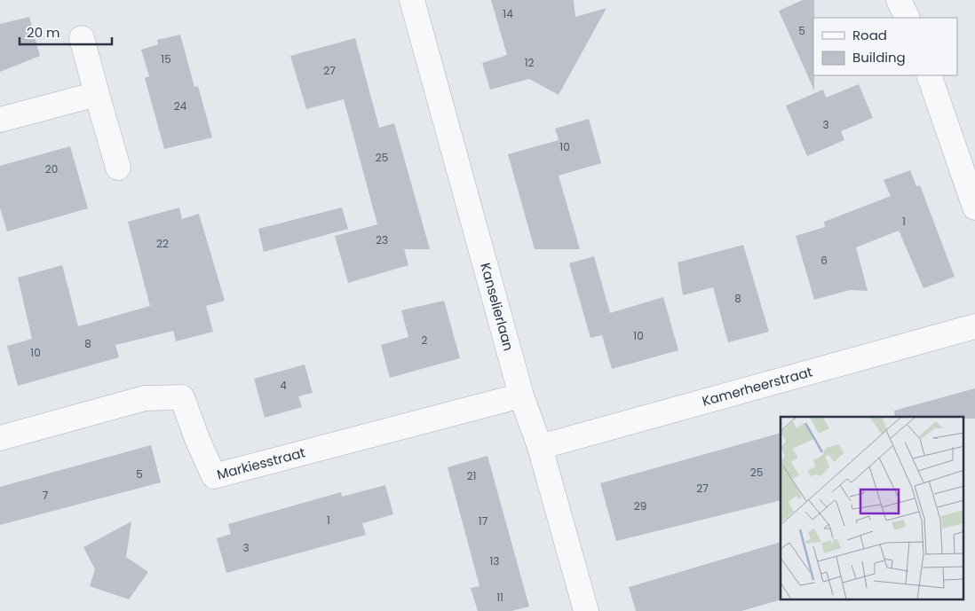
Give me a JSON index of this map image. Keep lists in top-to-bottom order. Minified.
{"streets":{"street":["Kanselierlaan","Kamerheerstraat","Markiesstraat"]},"crossings":[["Kanselierlaan","Kamerheerstraat"],["Kanselierlaan","Markiesstraat"]],"house_numbers":["14","5","15","12","27","24","3","10","25","20","1","23","22","6","8","10","2","8","10","4","25","5","21","27","7","29","1","17","3","13","11"],"legend":["Road","Building"],"scale_bar":"20 m"}
